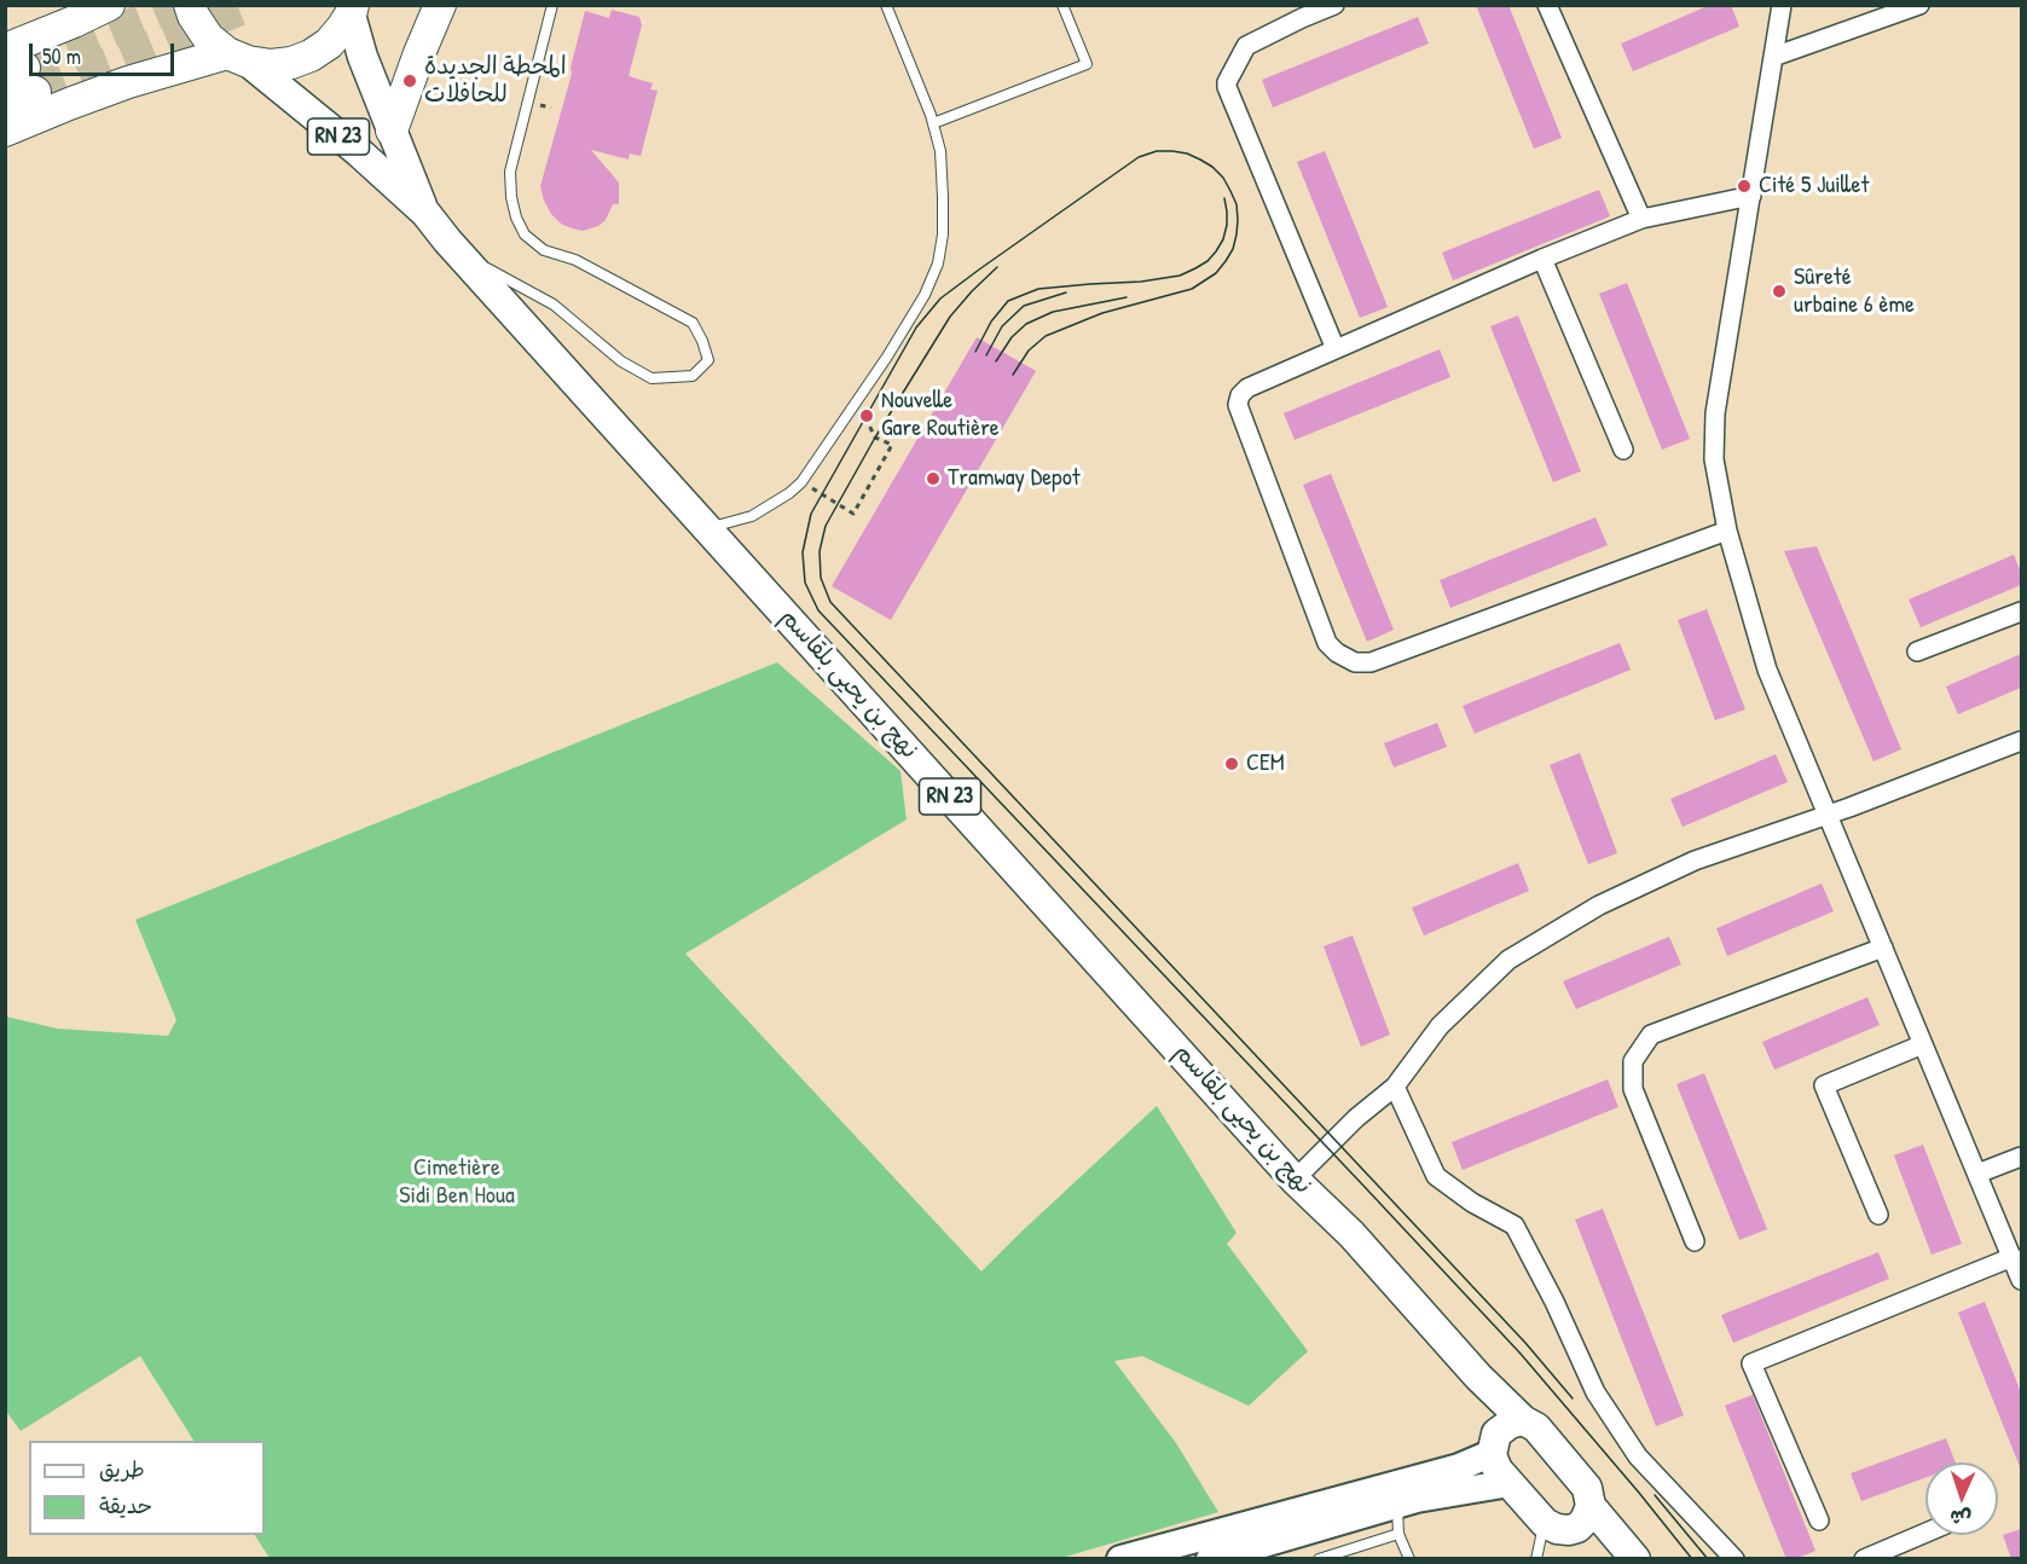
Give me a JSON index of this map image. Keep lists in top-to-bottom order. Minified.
{"streets":{"main road":["RN 23","نهج بن يحيى بلقاسم"]},"parks":["Cimetière Sidi Ben Houa"],"places":["المحطة الجديدة للحافلات","Cité 5 Juillet","Sûreté urbaine 6 ème","Nouvelle Gare Routière","Tramway Depot","CEM"],"legend":["طريق","حديقة"],"scale_bar":"50 m","north":"bottom"}
